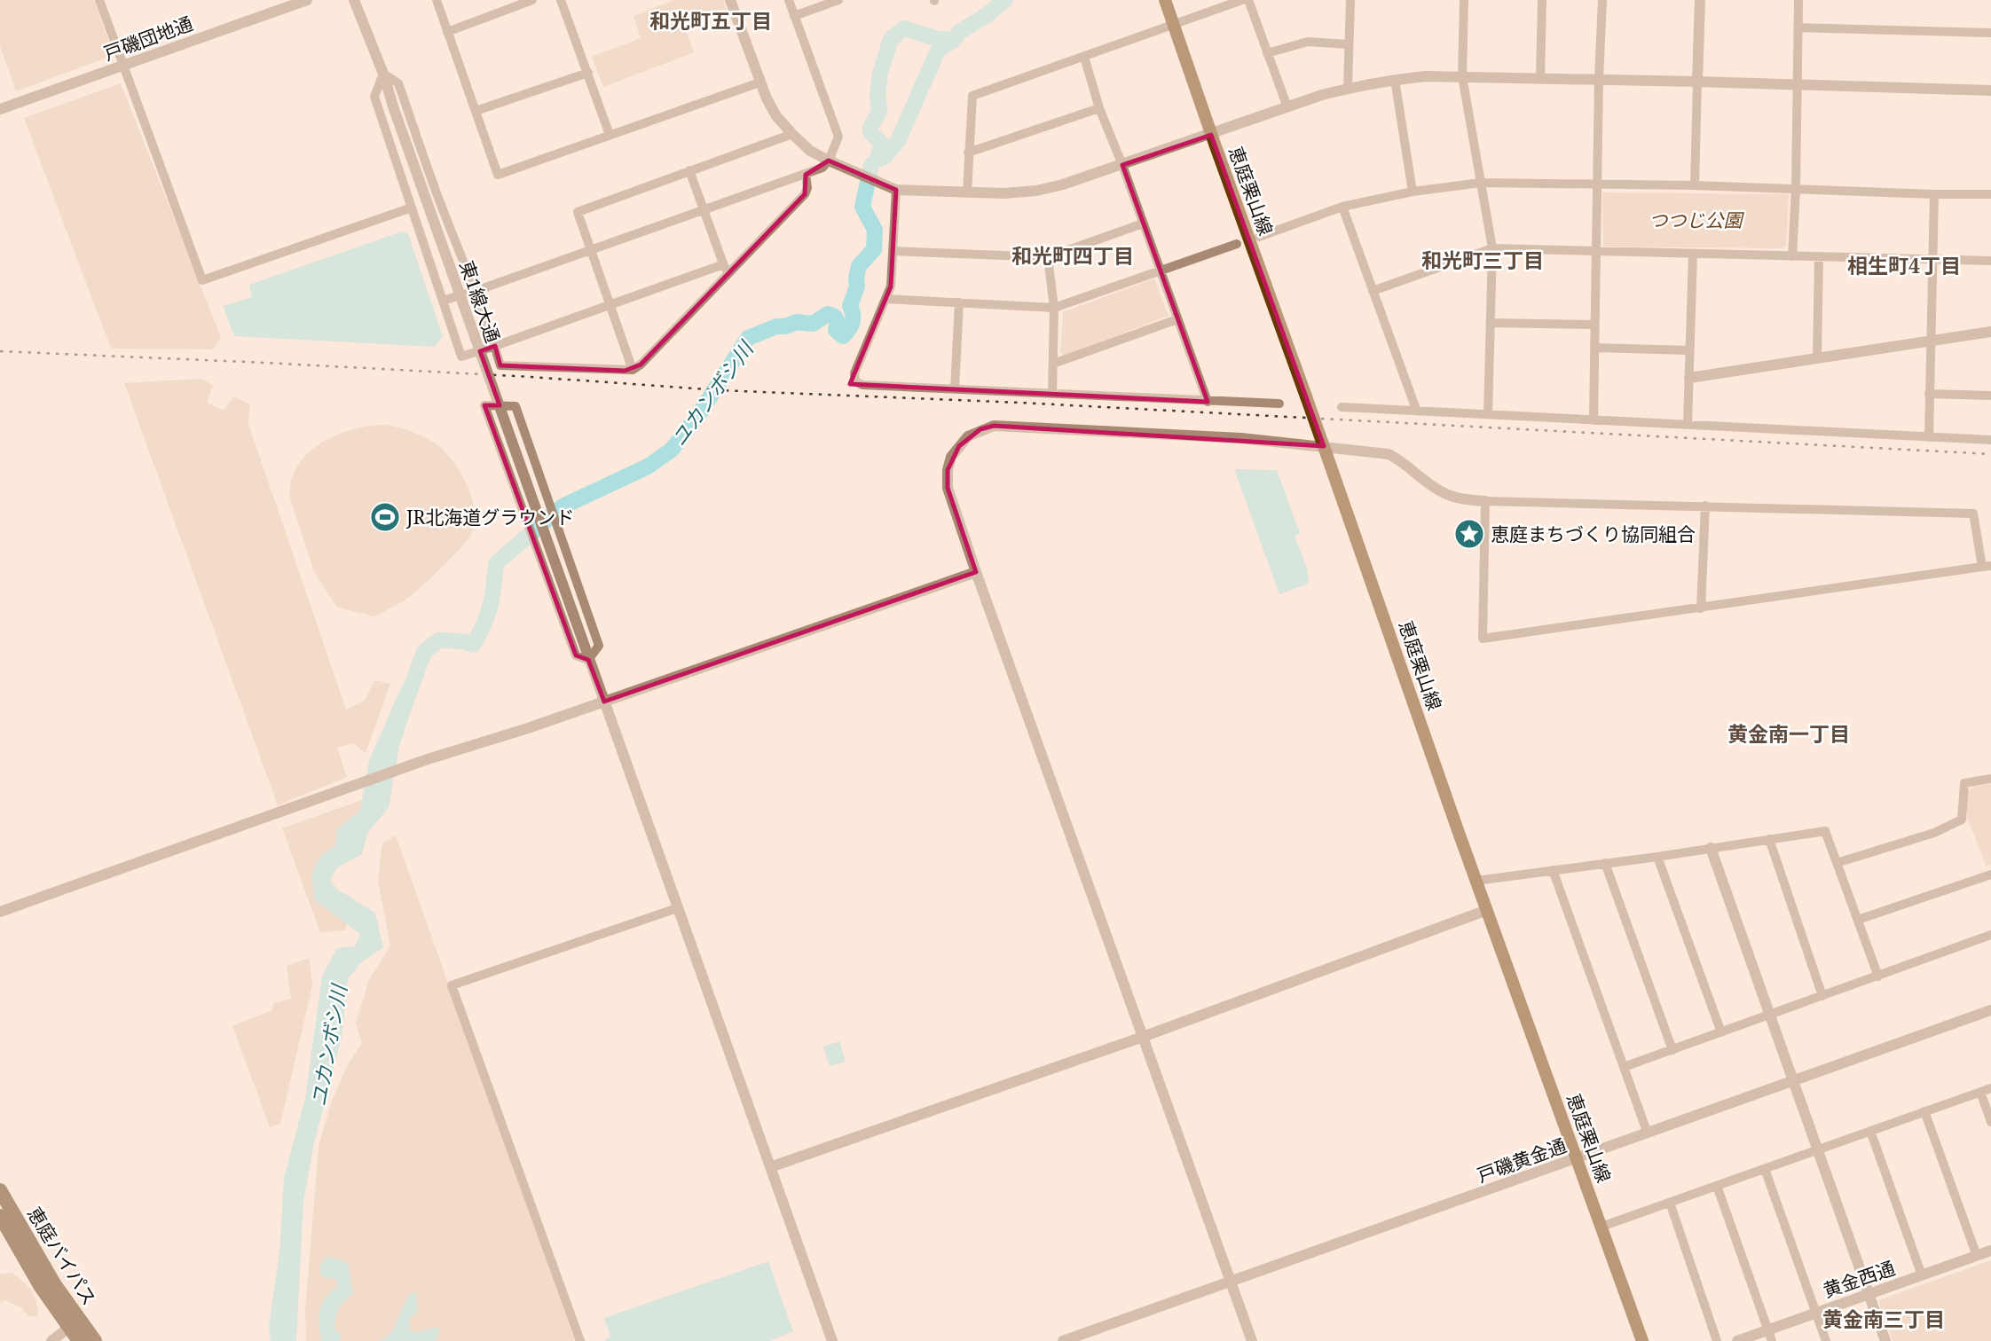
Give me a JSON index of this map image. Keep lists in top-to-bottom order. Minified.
{"streets":{"highway":["恵庭バイパス"],"main road":["恵庭栗山線"],"street":["戸磯団地通","東1線大通","戸磯黄金通","黄金西通"]},"crossings":[["恵庭栗山線","戸磯黄金通"]],"districts":["和光町五丁目","和光町四丁目","和光町三丁目","相生町4丁目","黄金南一丁目","黄金南三丁目"],"water":["ユカンボシ川"],"parks":["つつじ公園"],"places":{"sports":["JR北海道グラウンド"],"place":["恵庭まちづくり協同組合"]}}
